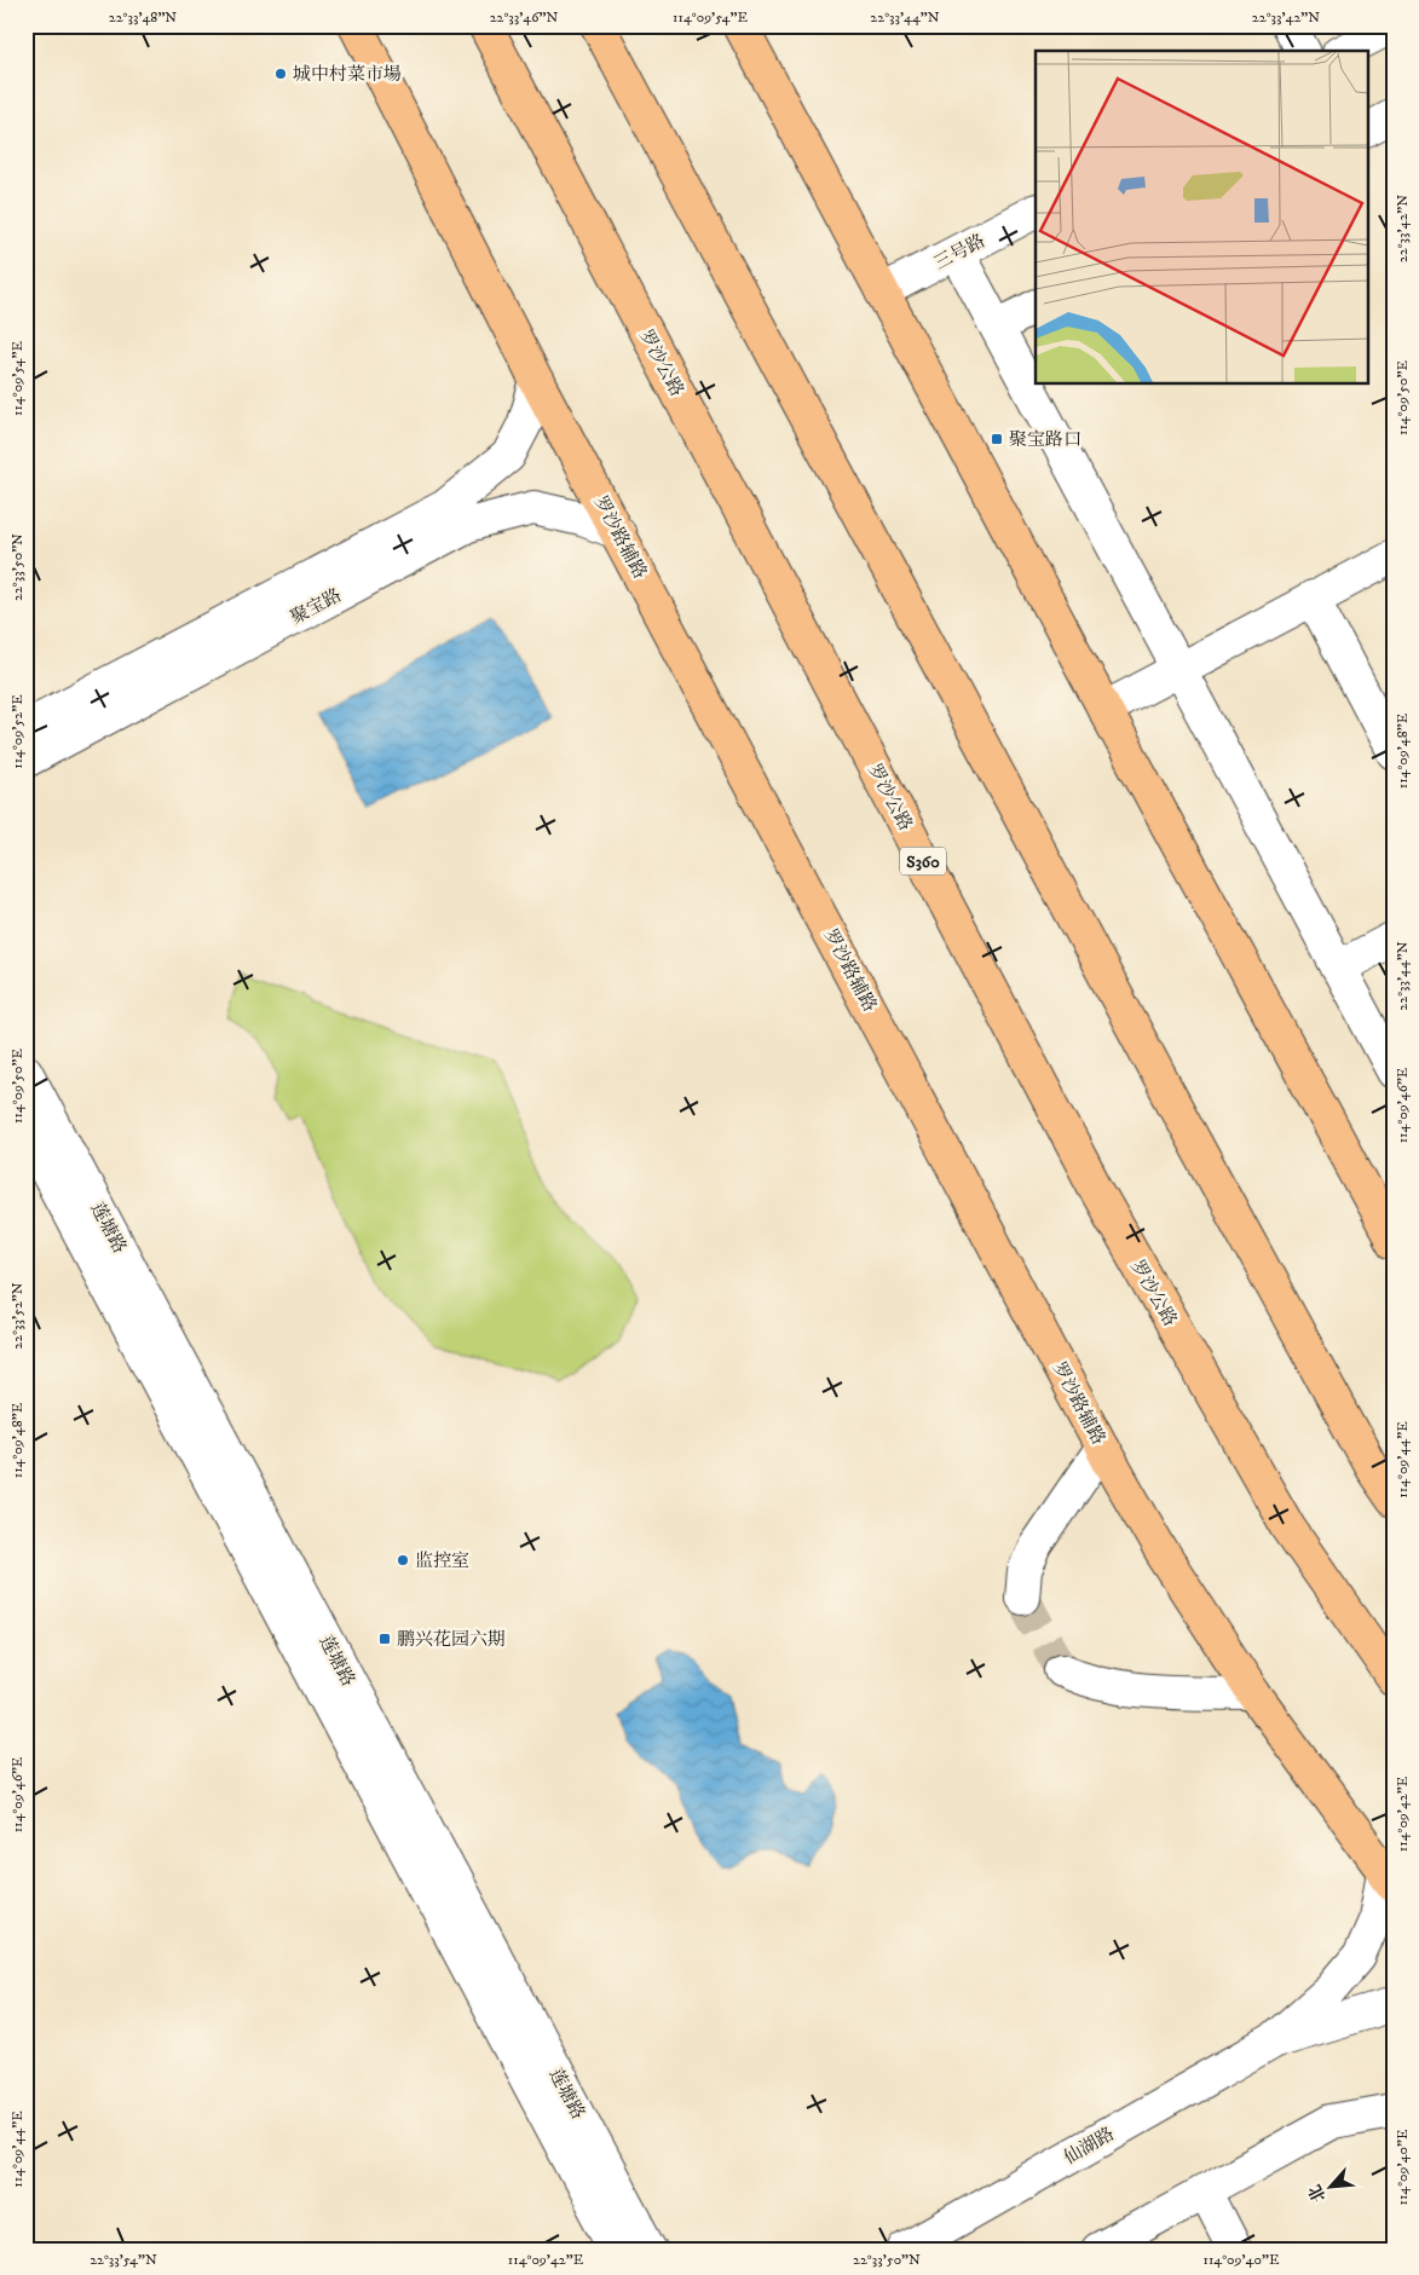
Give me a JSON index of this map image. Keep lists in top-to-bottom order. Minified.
{"streets":{"main road":["罗沙公路","罗沙路辅路","S360"],"street":["三号路","聚宝路","莲塘路","仙湖路"]},"crossings":[["罗沙路辅路","聚宝路"]],"places":{"other":["城中村菜市場","监控室"],"transit":["聚宝路口","鹏兴花园六期"]},"north":"bottom left","coordinates":["22°33'48\"N","22°33'46\"N","114°09'54\"E","22°33'44\"N","22°33'42\"N","114°09'50\"E","22°33'50\"N","114°09'52\"E","114°09'48\"E","114°09'46\"E","22°33'52\"N","114°09'44\"E","114°09'42\"E","114°09'40\"E","22°33'54\"N"]}
